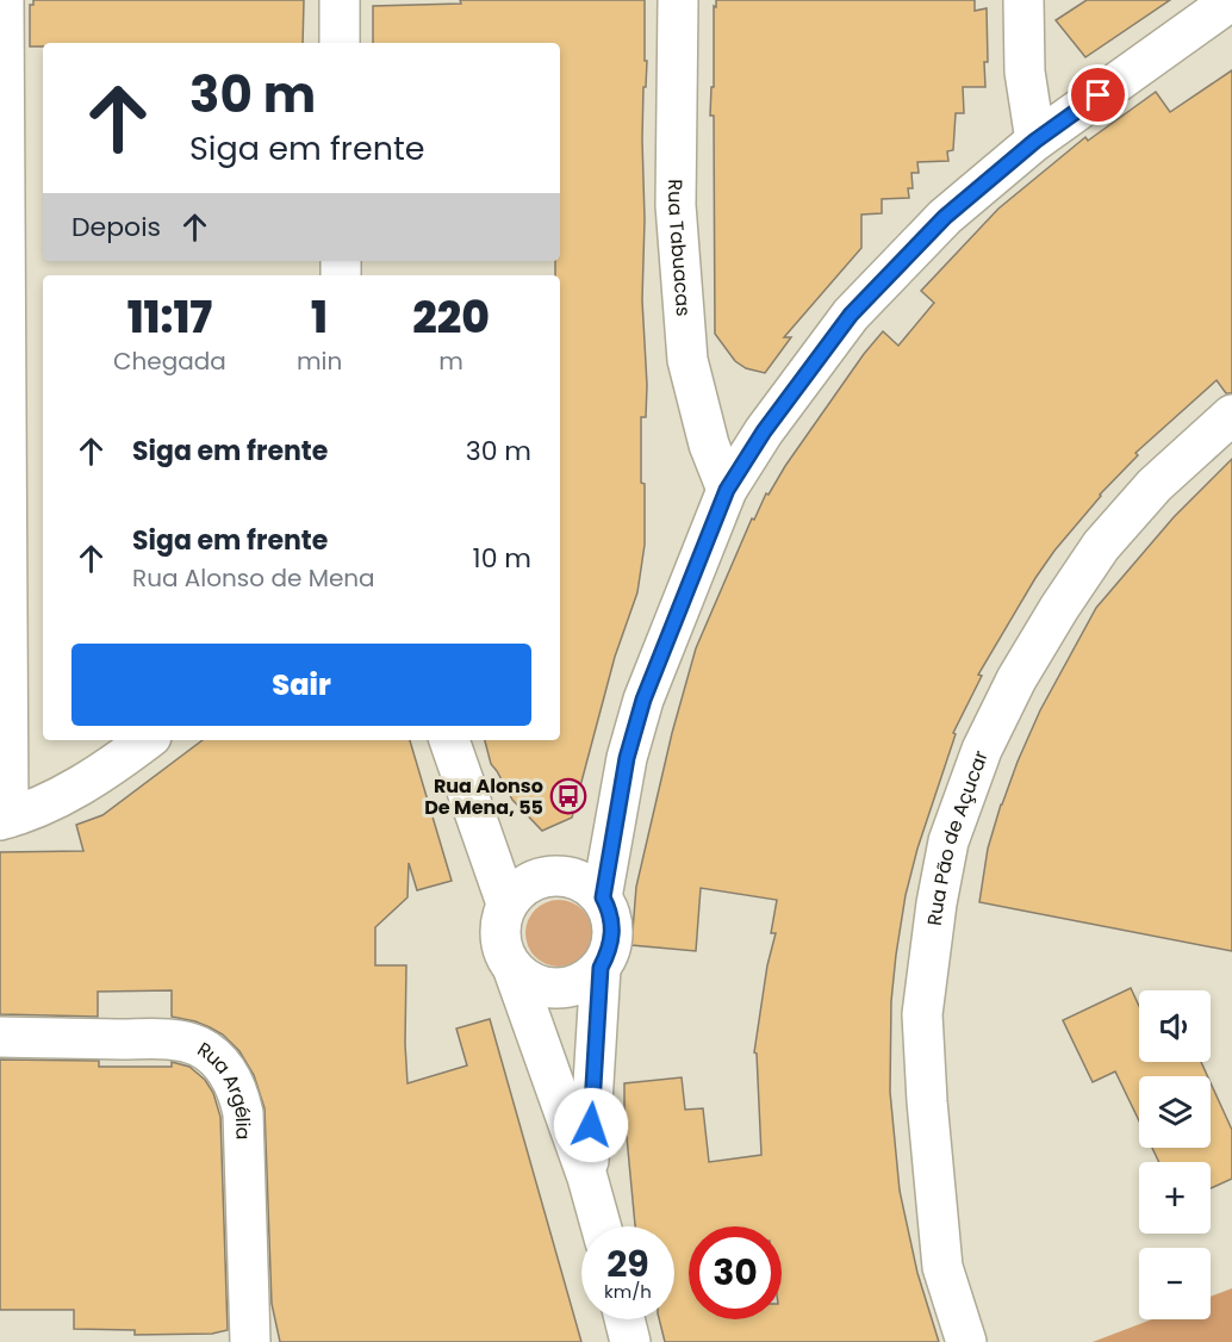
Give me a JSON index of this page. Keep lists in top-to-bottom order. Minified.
{"streets":{"street":["Rua Tabuacas","Rua Pão de Açucar","Rua Argélia"]},"places":{"bus stop":["Rua Alonso De Mena, 55"]},"page":{"turn":["30 m","Siga em frente"],"then":"Depois","eta":["11:17","Chegada","1","min","220","m"],"list":[{"name":"Siga em frente","value":"30 m"},{"name":"Siga em frente","note":"Rua Alonso de Mena","value":"10 m"}],"buttons":"Sair","map_buttons":["+","−"],"speed":"29 km/h","limit":"30"}}
